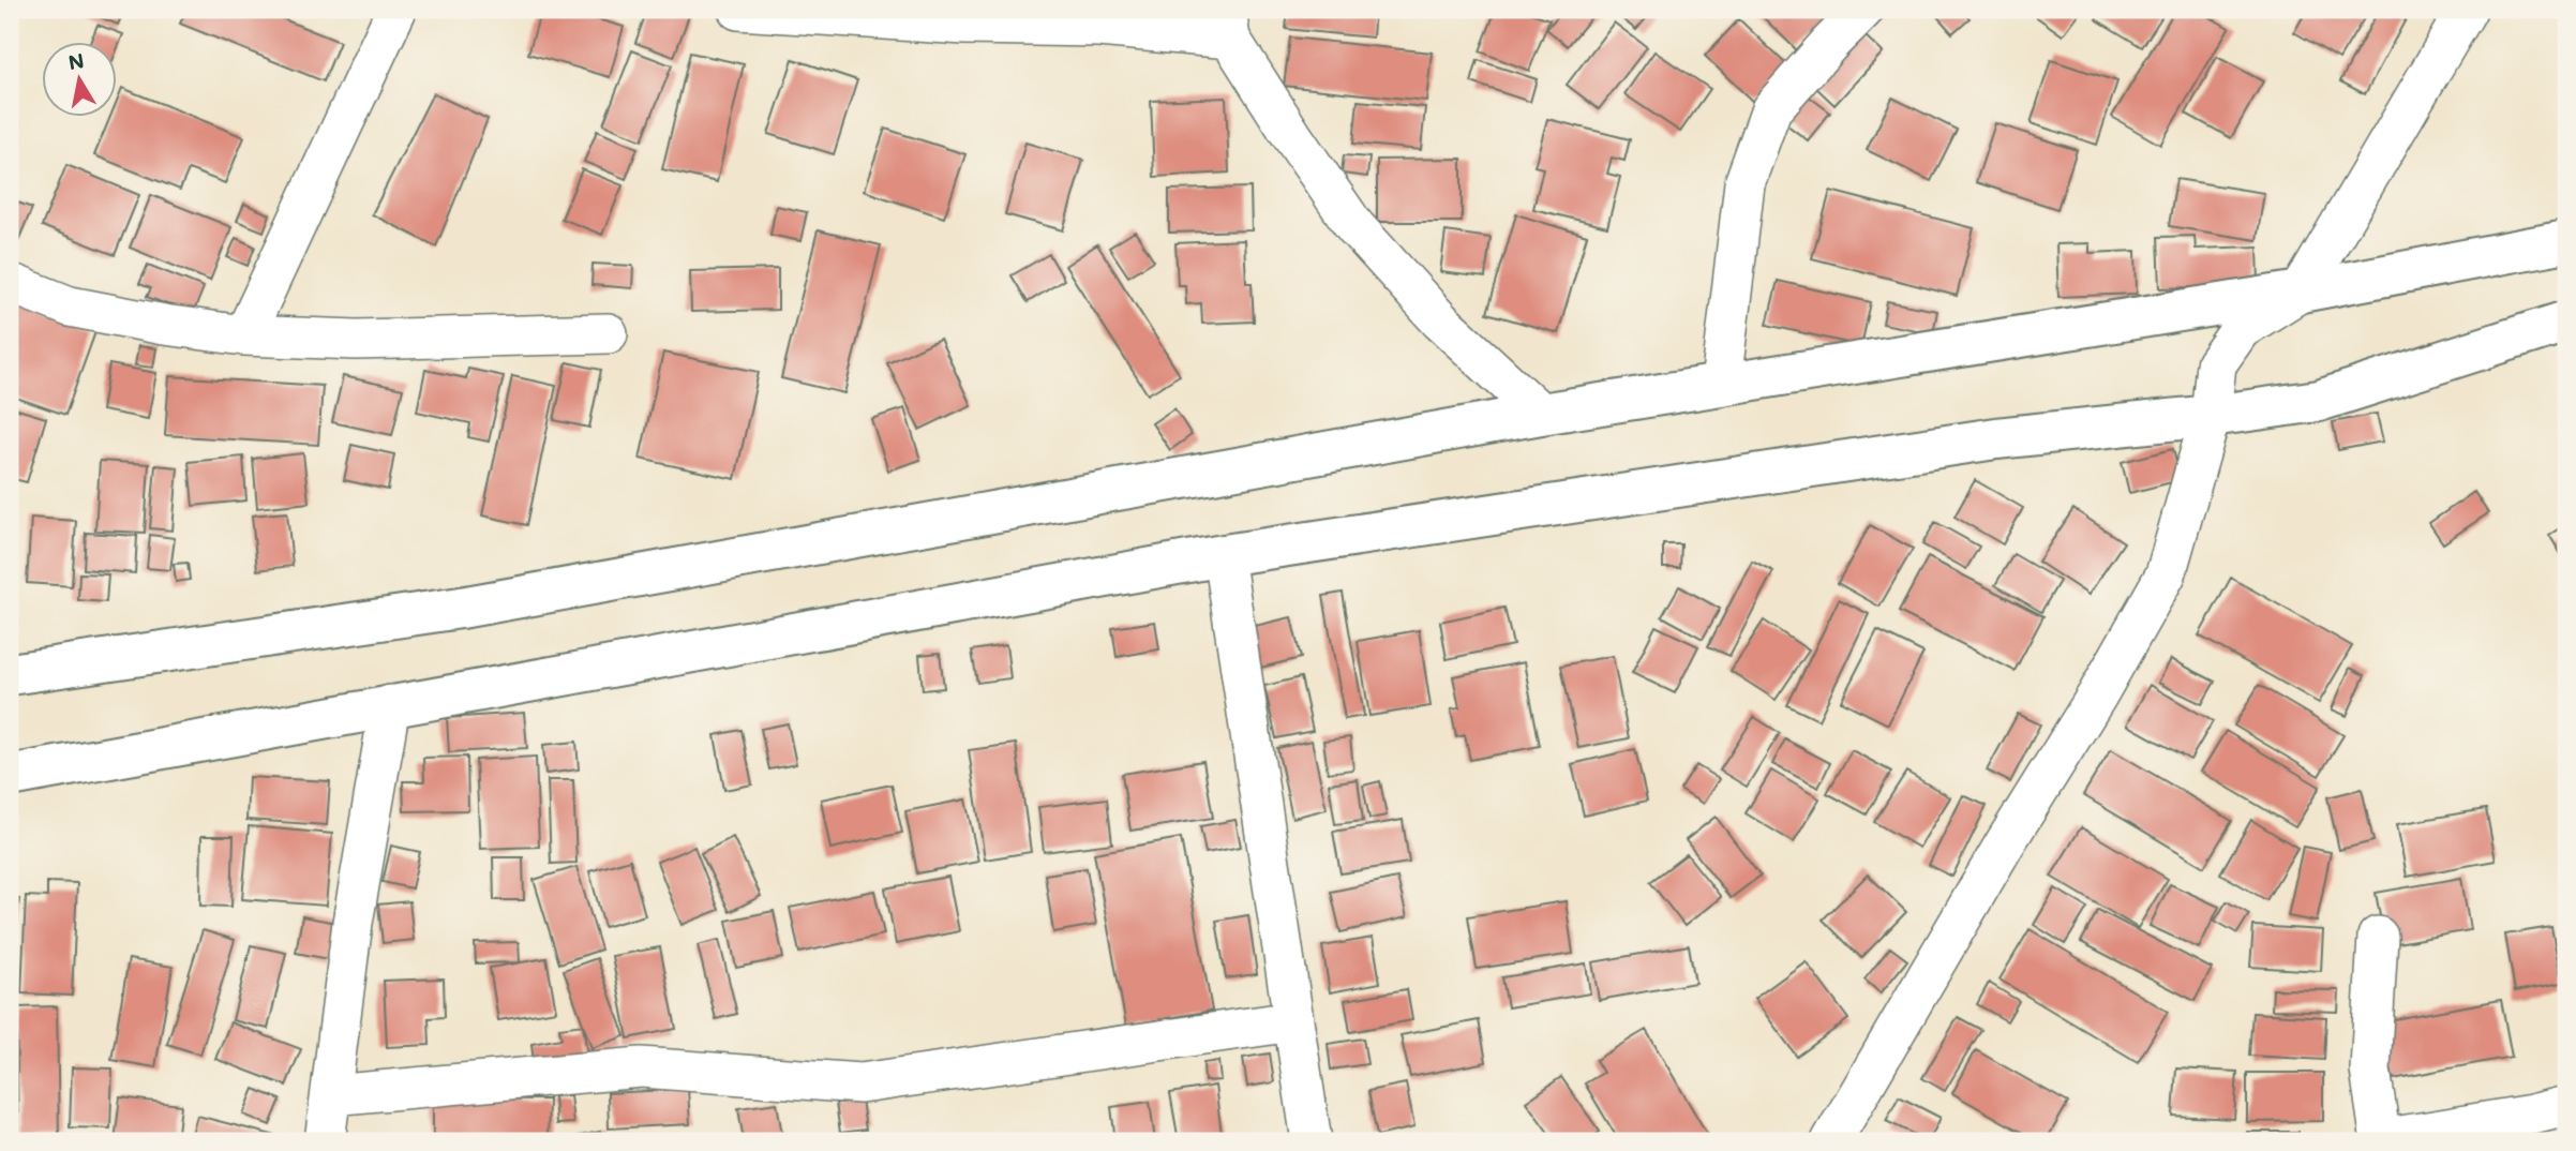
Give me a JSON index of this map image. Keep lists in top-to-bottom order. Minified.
{"north":"top"}
